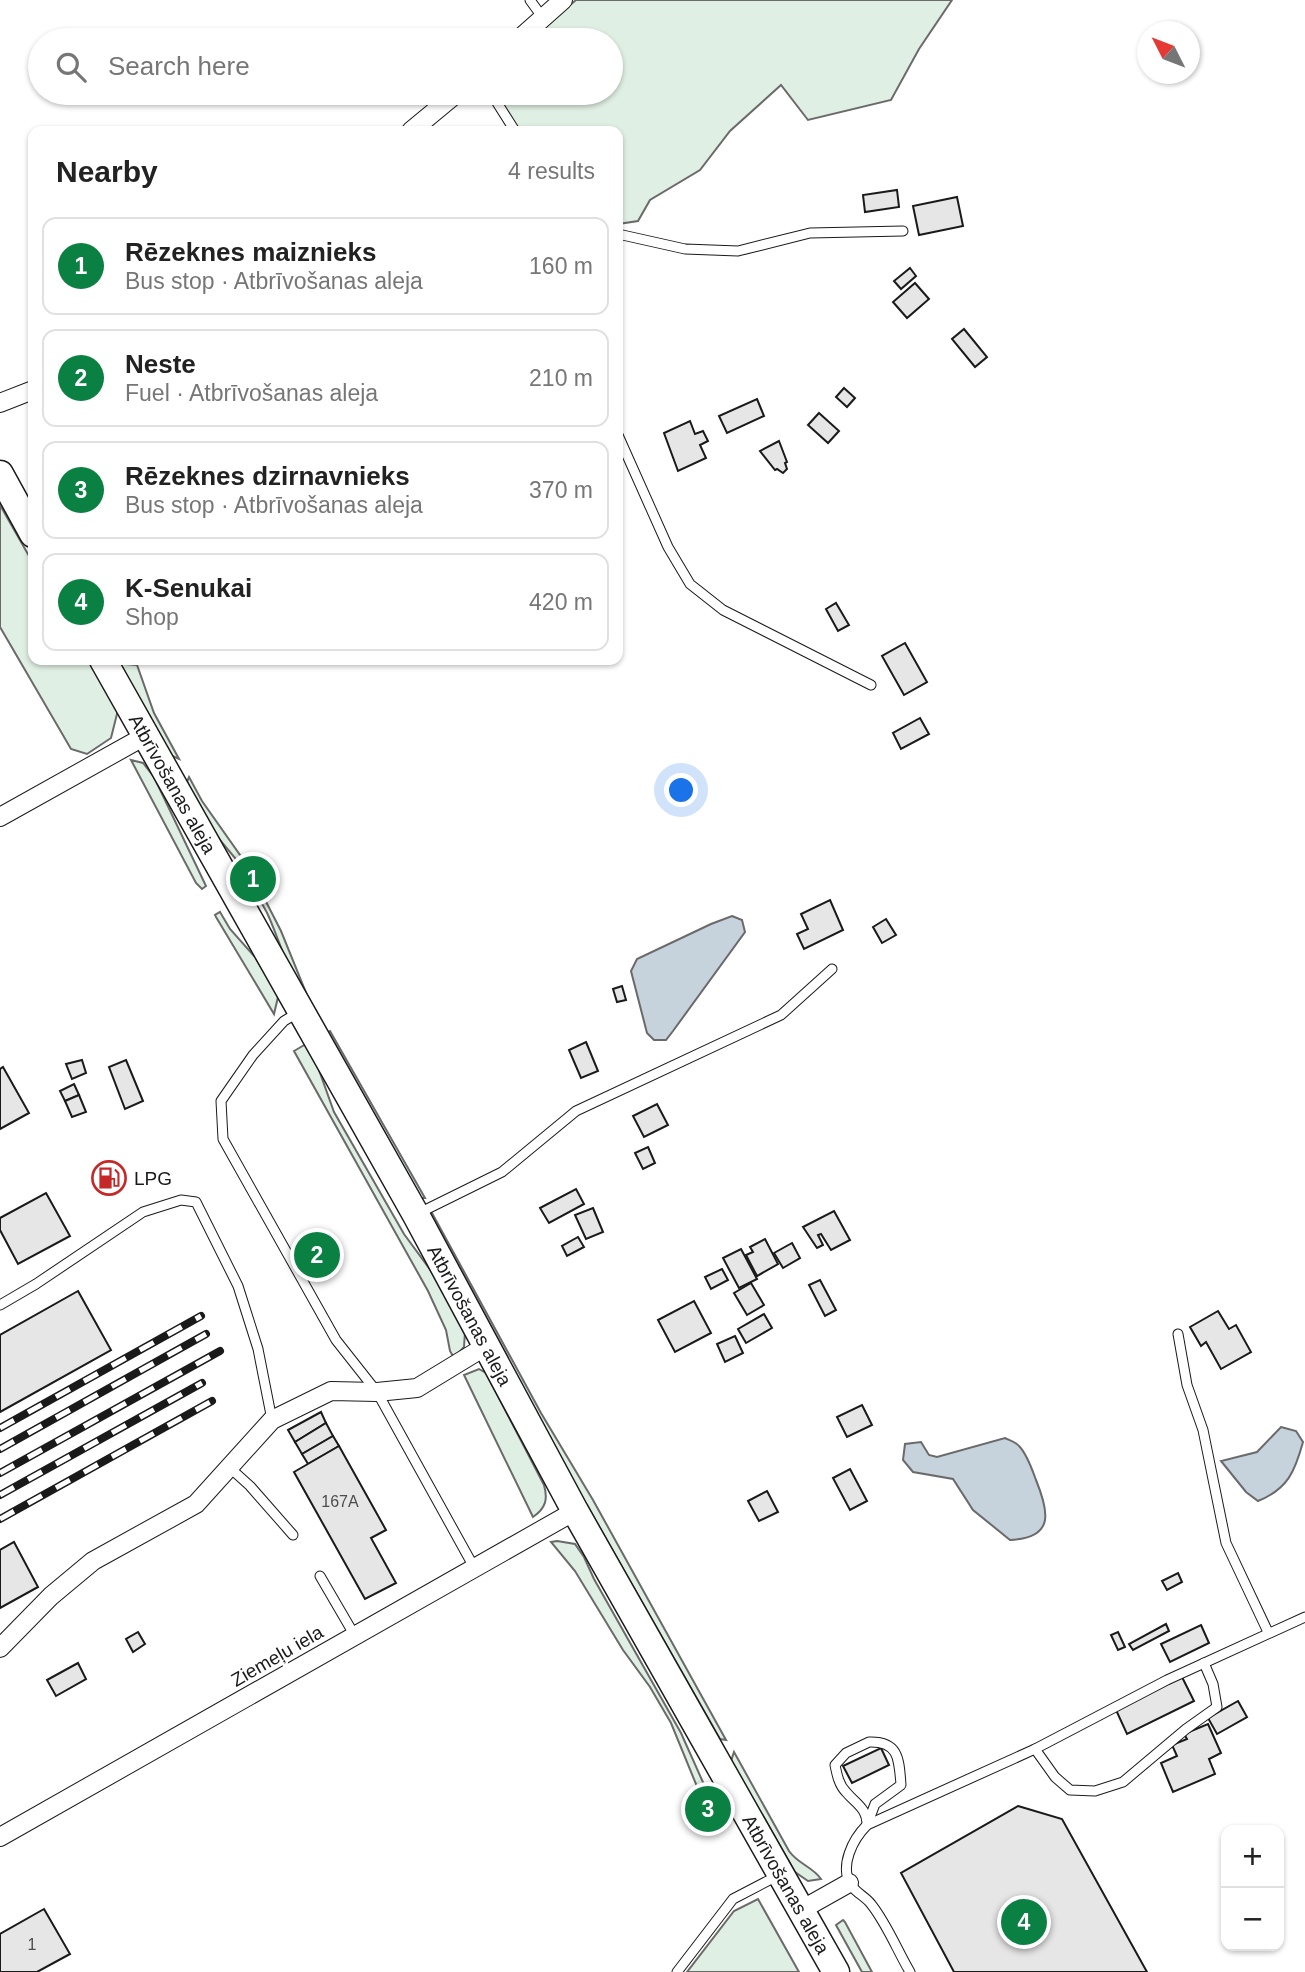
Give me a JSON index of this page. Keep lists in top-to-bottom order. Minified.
{"streets":{"main road":["Atbrīvošanas aleja"],"street":["Ziemeļu iela"]},"crossings":[["Atbrīvošanas aleja","Ziemeļu iela"]],"places":{"fuel station":["LPG"]},"house_numbers":["167A","1"],"north":"top left","page":{"search":"Search here","heading":["Nearby","4 results"],"list":[{"mark":"1","name":"Rēzeknes maiznieks","note":"Bus stop · Atbrīvošanas aleja","value":"160 m"},{"mark":"2","name":"Neste","note":"Fuel · Atbrīvošanas aleja","value":"210 m"},{"mark":"3","name":"Rēzeknes dzirnavnieks","note":"Bus stop · Atbrīvošanas aleja","value":"370 m"},{"mark":"4","name":"K-Senukai","note":"Shop","value":"420 m"}],"pins":["1","2","3","4"],"map_buttons":["+","−"]}}
